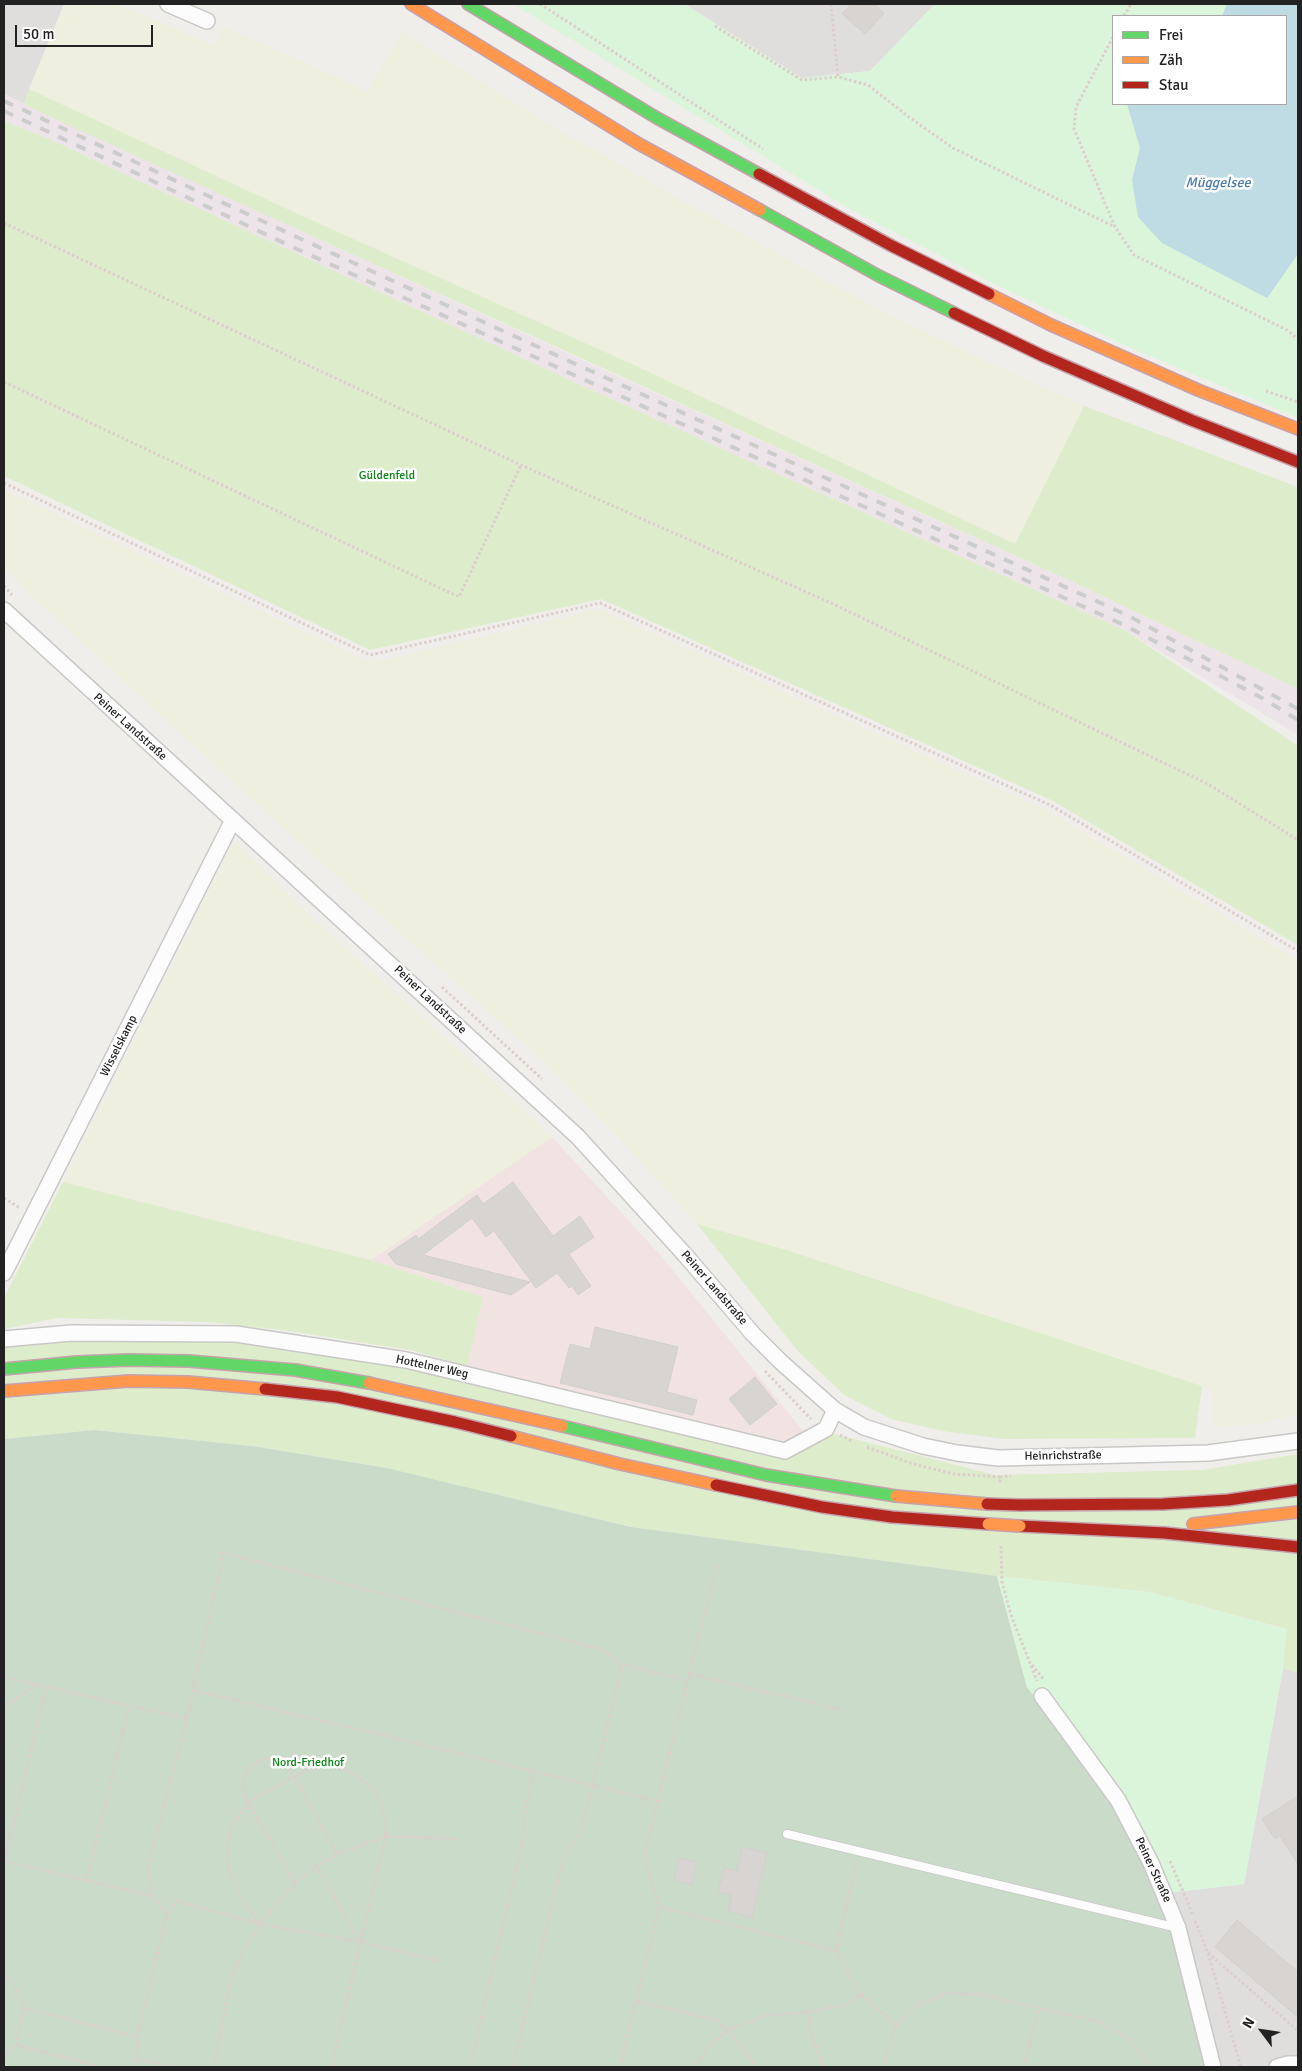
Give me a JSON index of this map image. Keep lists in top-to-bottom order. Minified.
{"streets":{"street":["Peiner Landstraße","Wisselskamp","Hottelner Weg","Heinrichstraße","Peiner Straße"]},"crossings":[["Peiner Landstraße","Wisselskamp"],["Peiner Landstraße","Hottelner Weg"],["Peiner Landstraße","Heinrichstraße"],["Hottelner Weg","Heinrichstraße"]],"water":["Müggelsee"],"parks":["Güldenfeld","Nord-Friedhof"],"legend":["Frei","Zäh","Stau"],"scale_bar":"50 m","north":"top left"}
